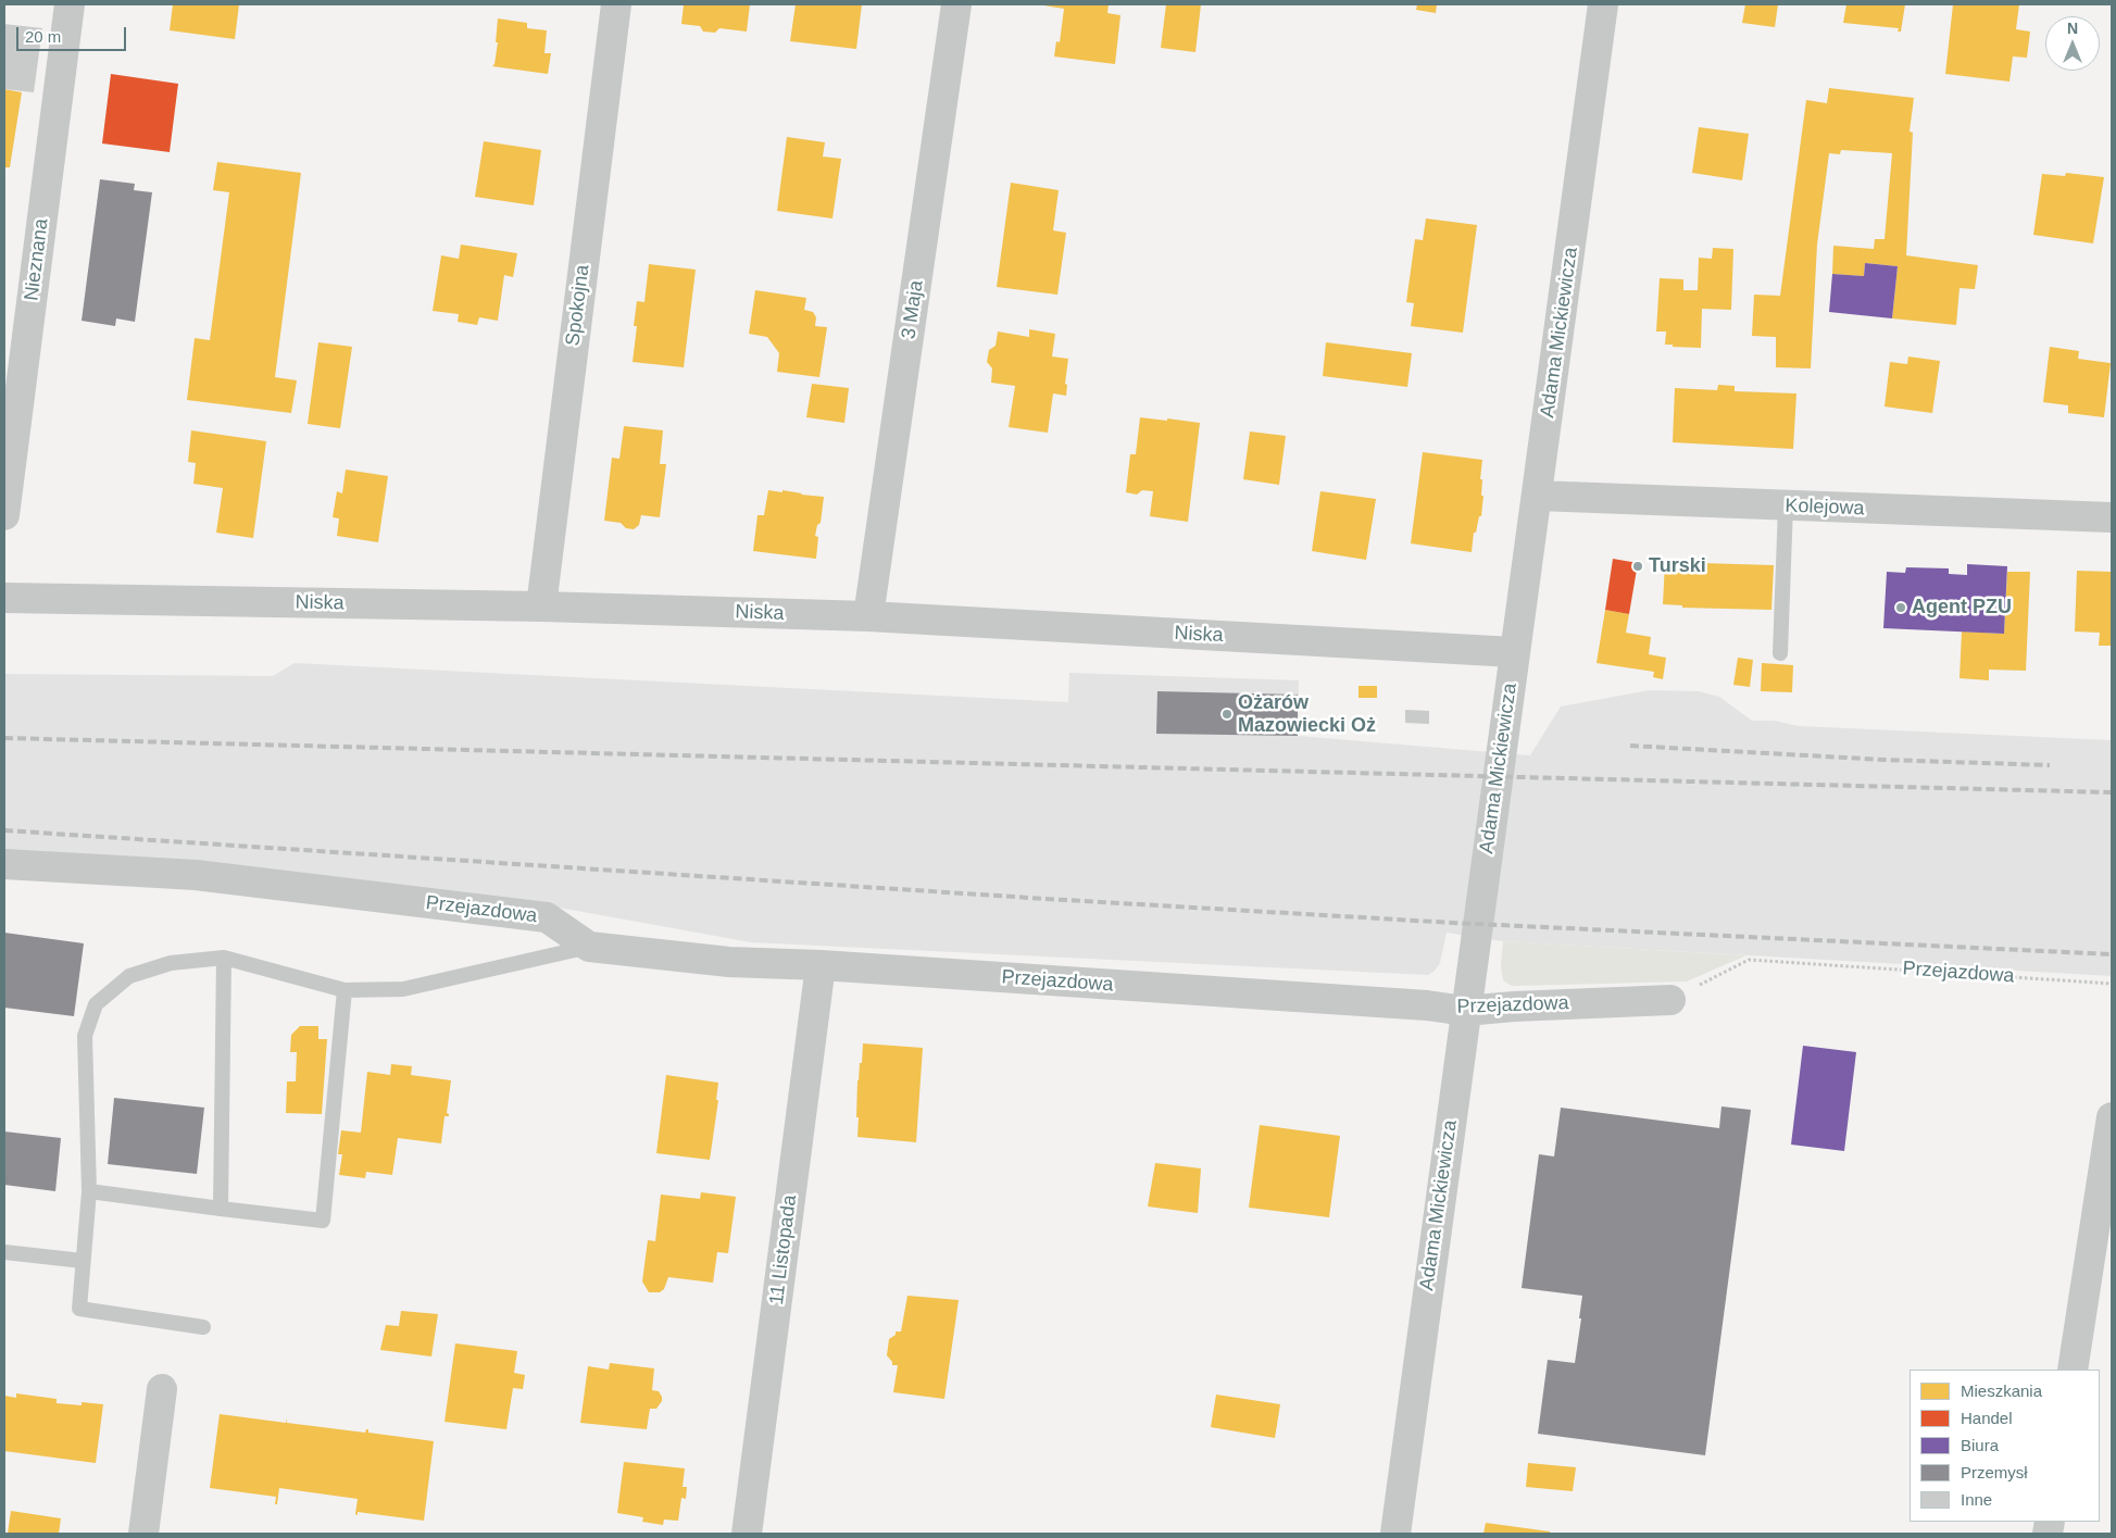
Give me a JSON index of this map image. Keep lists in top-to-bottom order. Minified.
{"streets":{"street":["Nieznana","Spokojna","3 Maja","Adama Mickiewicza","Kolejowa","Niska","Przejazdowa","11 Listopada"]},"crossings":[["Spokojna","Niska"],["3 Maja","Niska"],["Adama Mickiewicza","Kolejowa"],["Adama Mickiewicza","Niska"],["Adama Mickiewicza","Przejazdowa"],["Przejazdowa","11 Listopada"]],"places":["Turski","Agent PZU","Ożarów Mazowiecki Oż"],"legend":["Mieszkania","Handel","Biura","Przemysł","Inne"],"scale_bar":"20 m","north":"top"}
